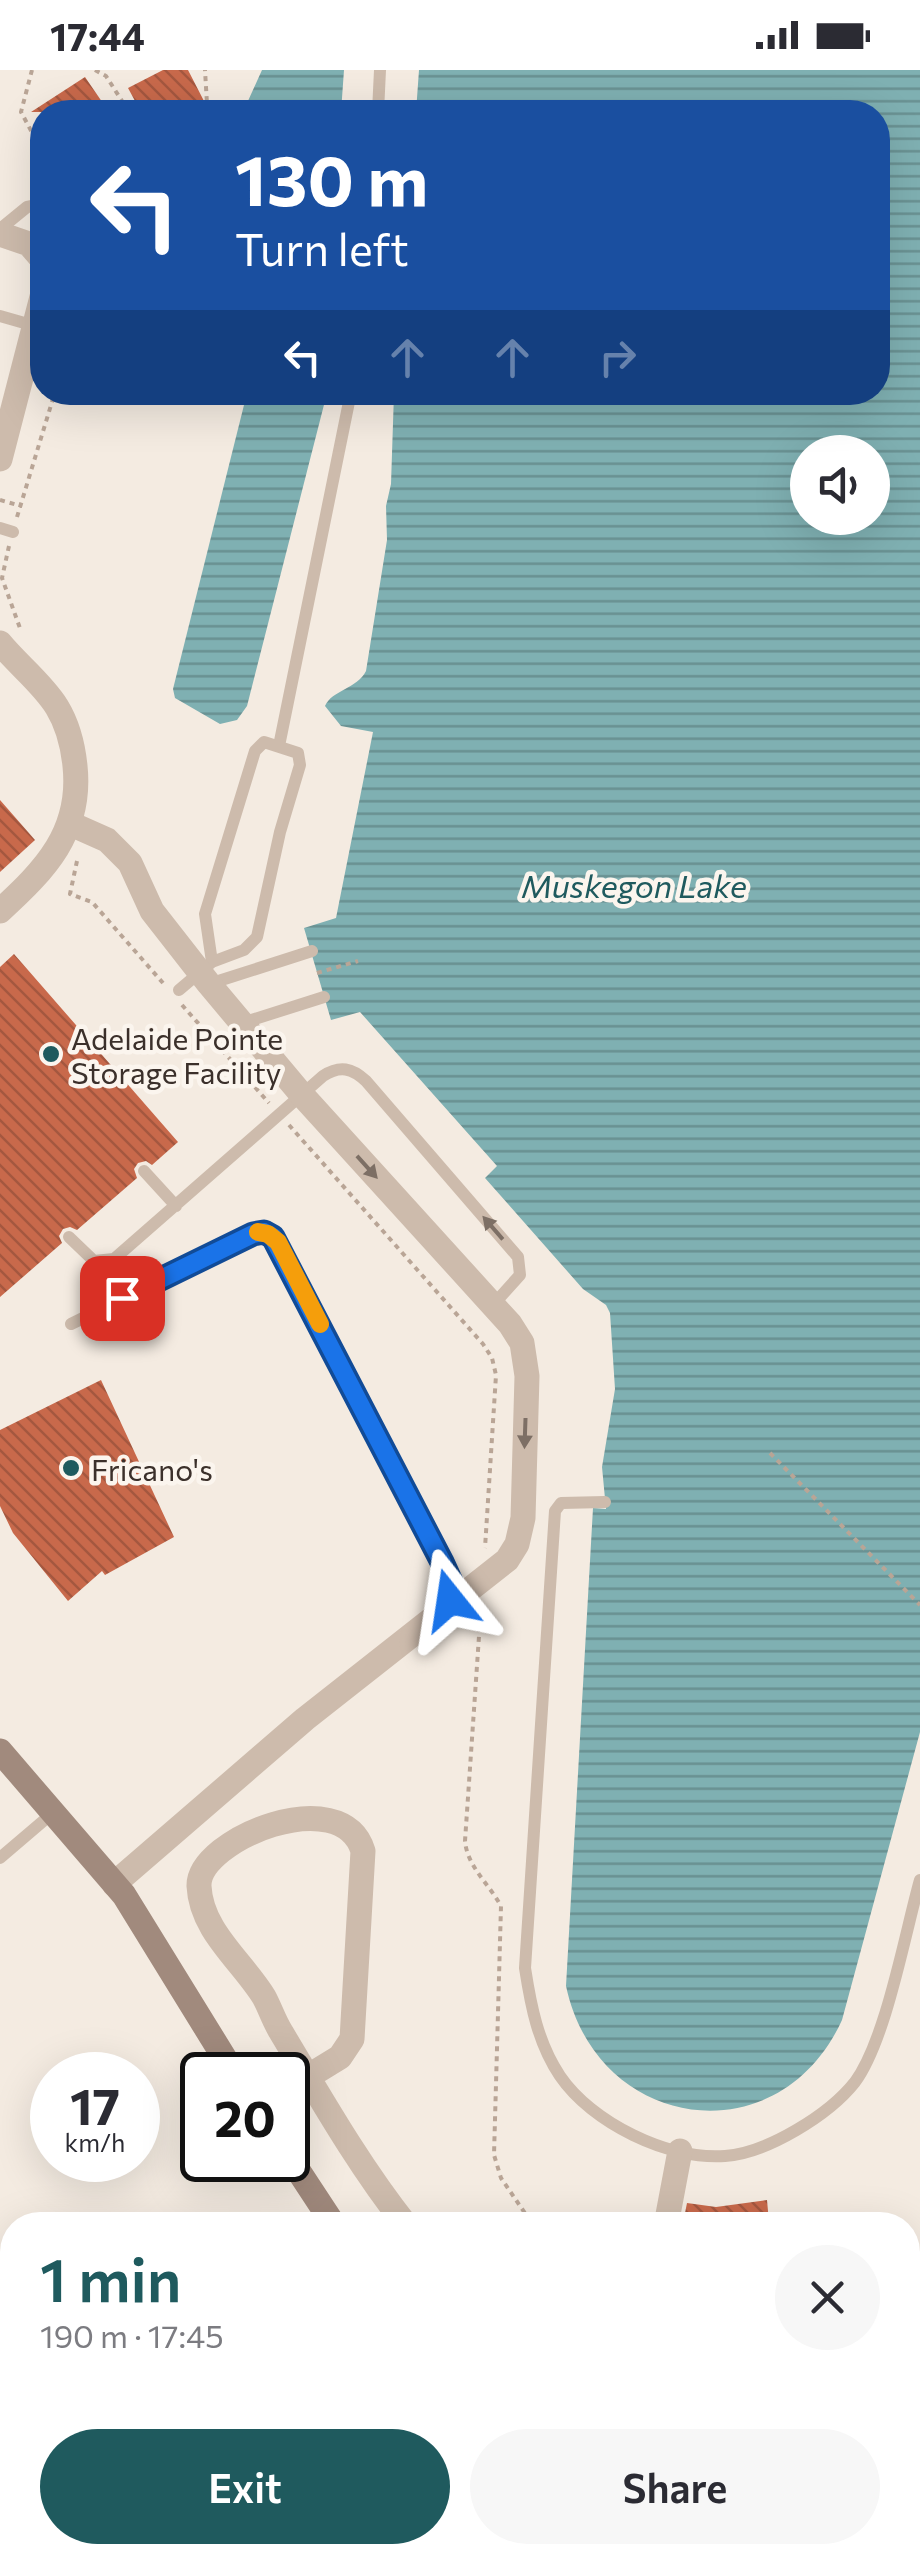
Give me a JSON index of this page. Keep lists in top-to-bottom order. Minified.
{"water":["Muskegon Lake"],"places":["Adelaide Pointe Storage Facility","Fricano's"],"page":{"status":"17:44","turn":["130 m","Turn left"],"speed":"17 km/h","limit":"20","heading":["1 min","190 m · 17:45"],"buttons":["Exit","Share"]}}
